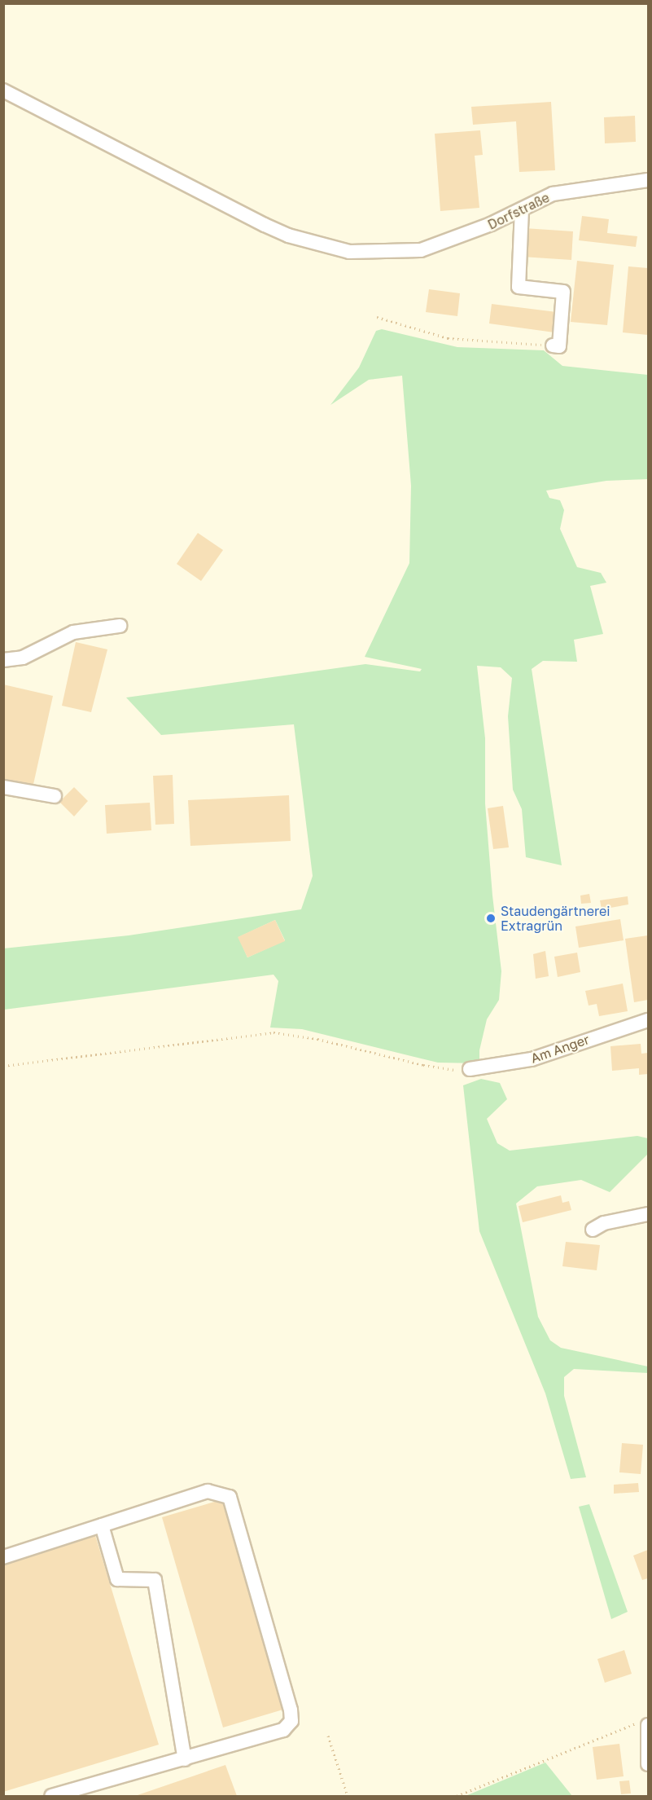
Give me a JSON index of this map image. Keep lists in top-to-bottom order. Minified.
{"streets":{"street":["Dorfstraße","Am Anger"]},"places":["Staudengärtnerei Extragrün"]}
